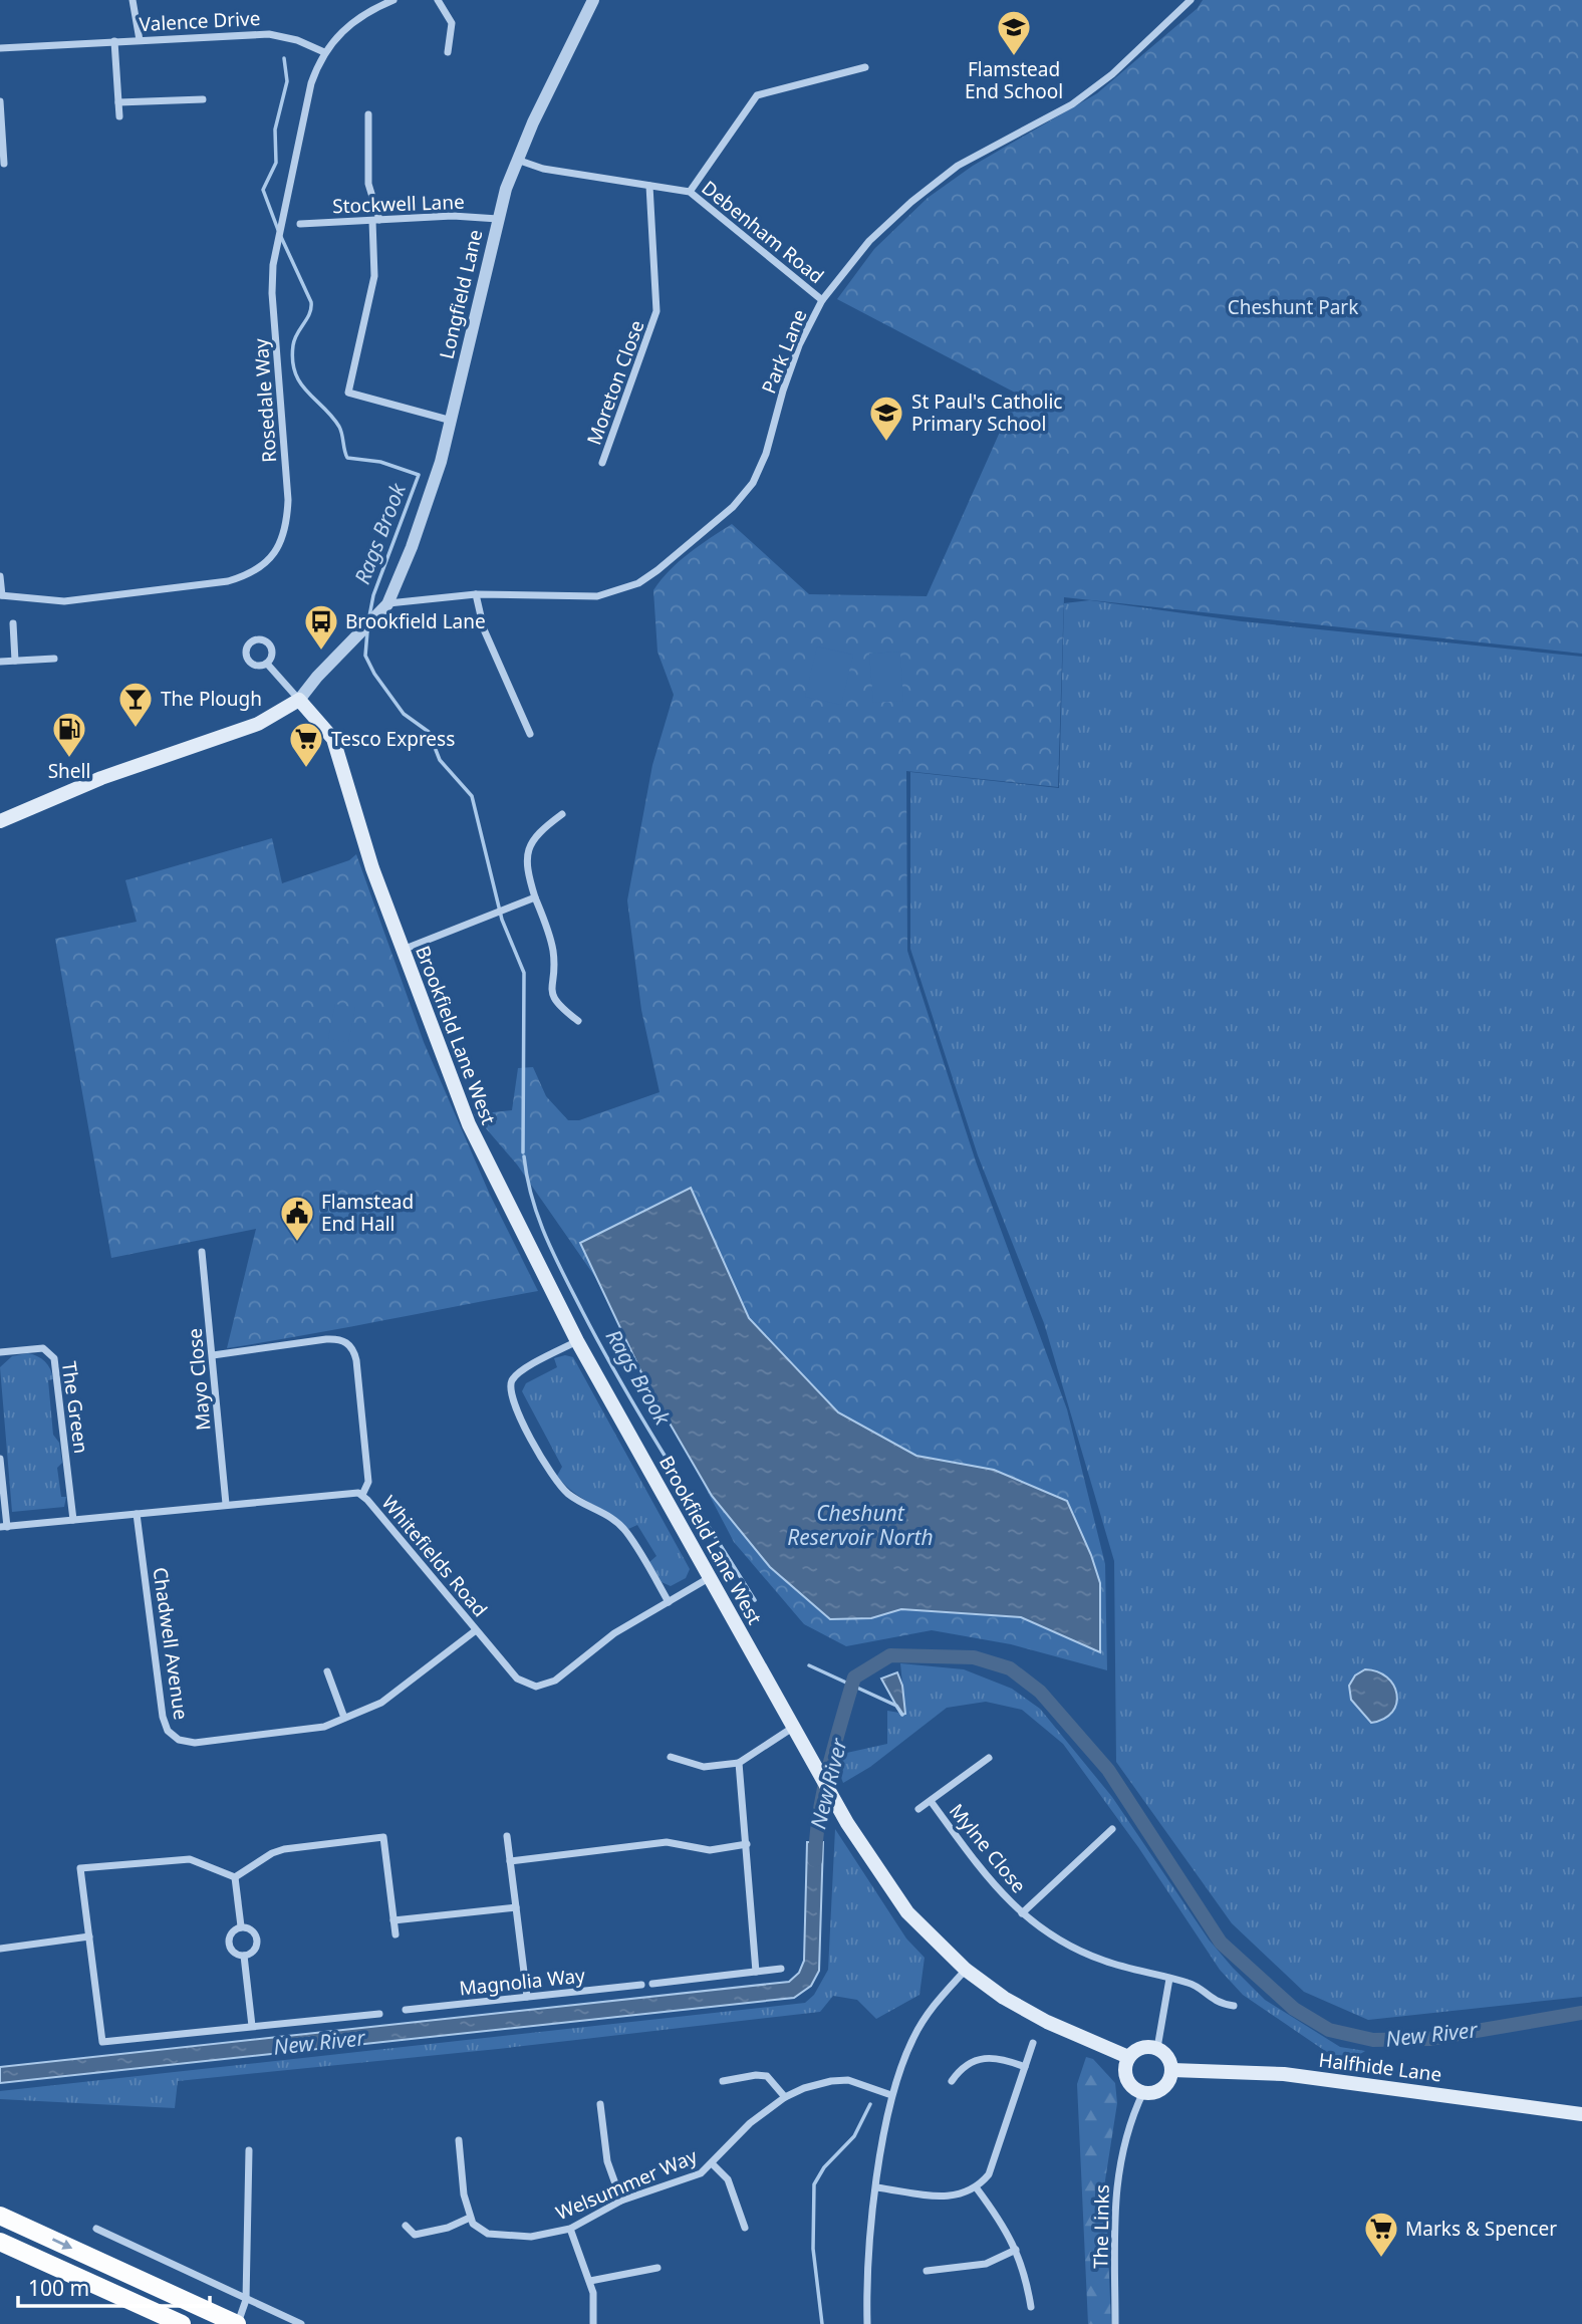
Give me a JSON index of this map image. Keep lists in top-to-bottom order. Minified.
{"streets":{"main road":["Brookfield Lane West","Halfhide Lane"],"street":["Valence Drive","Stockwell Lane","Debenham Road","Longfield Lane","Park Lane","Moreton Close","Rosedale Way","Mayo Close","The Green","Whitefields Road","Chadwell Avenue","Mylne Close","Magnolia Way","Welsummer Way","The Links"]},"crossings":[["Valence Drive","Rosedale Way"],["Stockwell Lane","Longfield Lane"],["Debenham Road","Longfield Lane"],["Debenham Road","Park Lane"],["Debenham Road","Moreton Close"],["Longfield Lane","Park Lane"],["Brookfield Lane West","Whitefields Road"],["Brookfield Lane West","Halfhide Lane"],["Brookfield Lane West","The Links"],["Mayo Close","Whitefields Road"],["The Green","Whitefields Road"],["Whitefields Road","Chadwell Avenue"],["Halfhide Lane","The Links"]],"water":["Rags Brook","Cheshunt Reservoir North","New River"],"parks":["Cheshunt Park"],"places":{"school or university":["Flamstead End School","St Paul's Catholic Primary School"],"bus stop":["Brookfield Lane"],"bar":["The Plough"],"fuel station":["Shell"],"supermarket":["Tesco Express","Marks & Spencer"],"public building":["Flamstead End Hall"]},"scale_bar":"100 m"}
